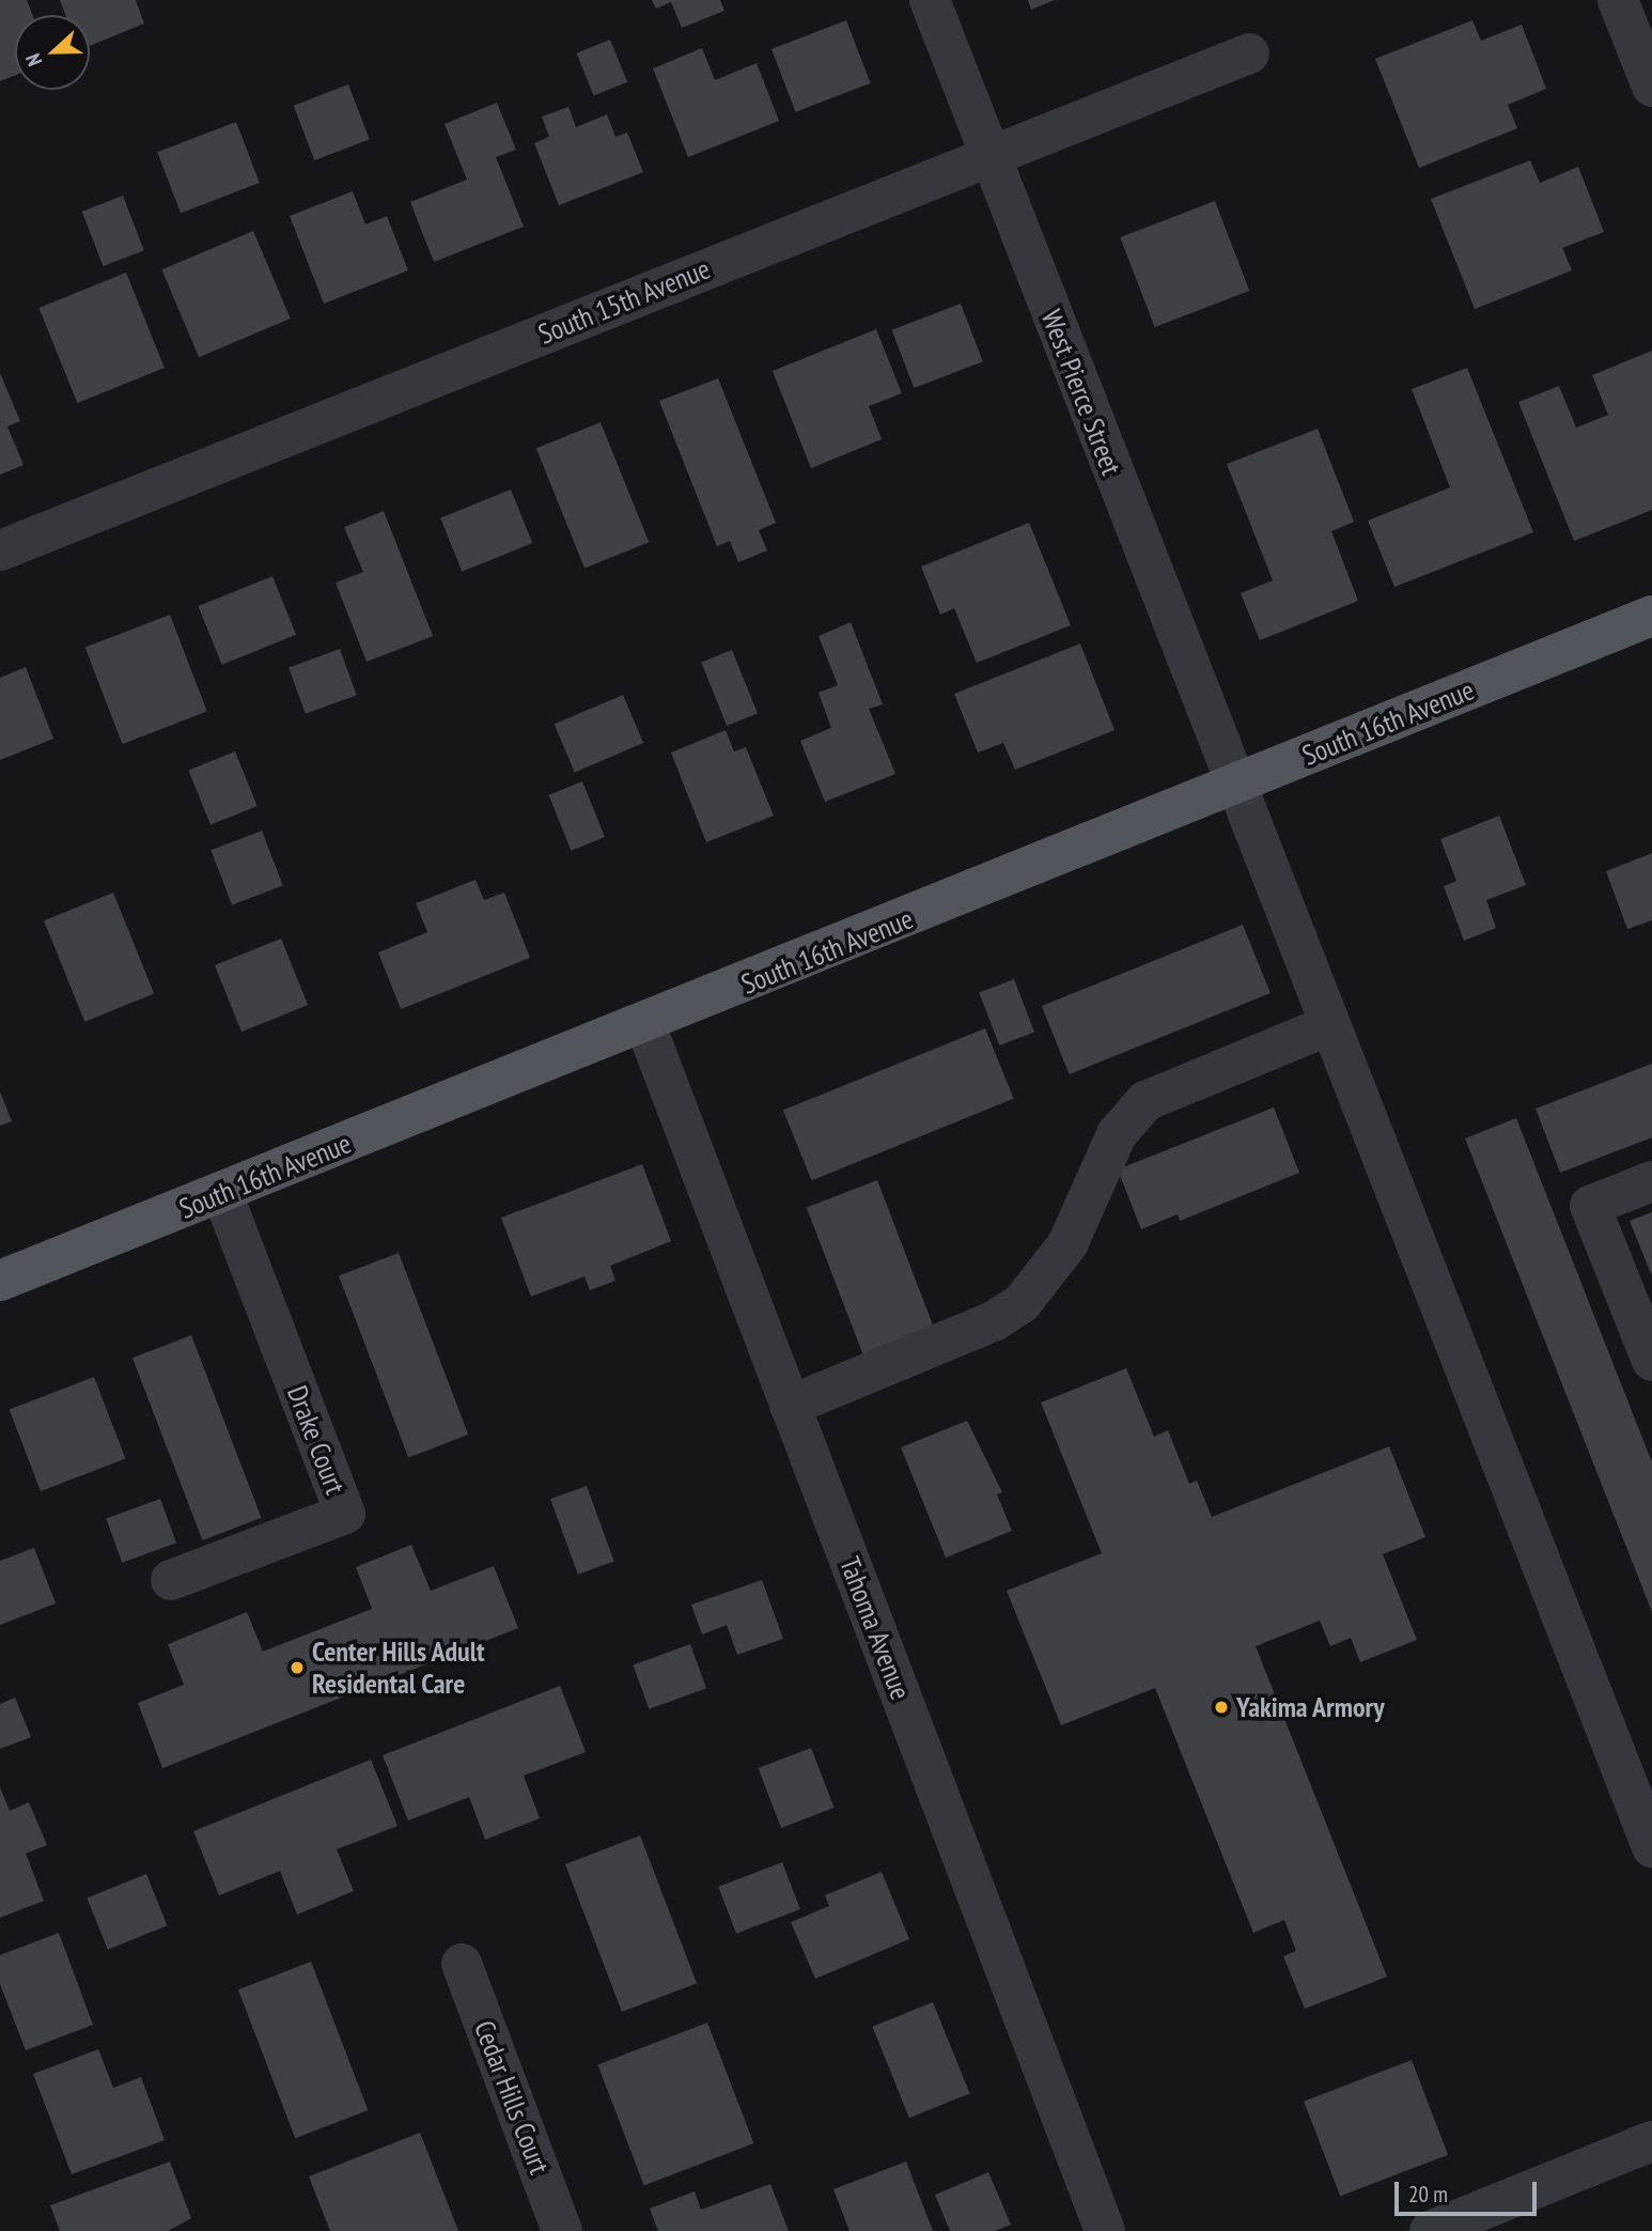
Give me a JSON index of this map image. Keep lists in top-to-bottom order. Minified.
{"streets":{"main road":["South 16th Avenue"],"street":["South 15th Avenue","West Pierce Street","Drake Court","Tahoma Avenue","Cedar Hills Court"]},"crossings":[["South 15th Avenue","West Pierce Street"],["West Pierce Street","South 16th Avenue"],["South 16th Avenue","Drake Court"],["South 16th Avenue","Tahoma Avenue"]],"places":["Center Hills Adult Residental Care","Yakima Armory"],"scale_bar":"20 m","north":"left"}
